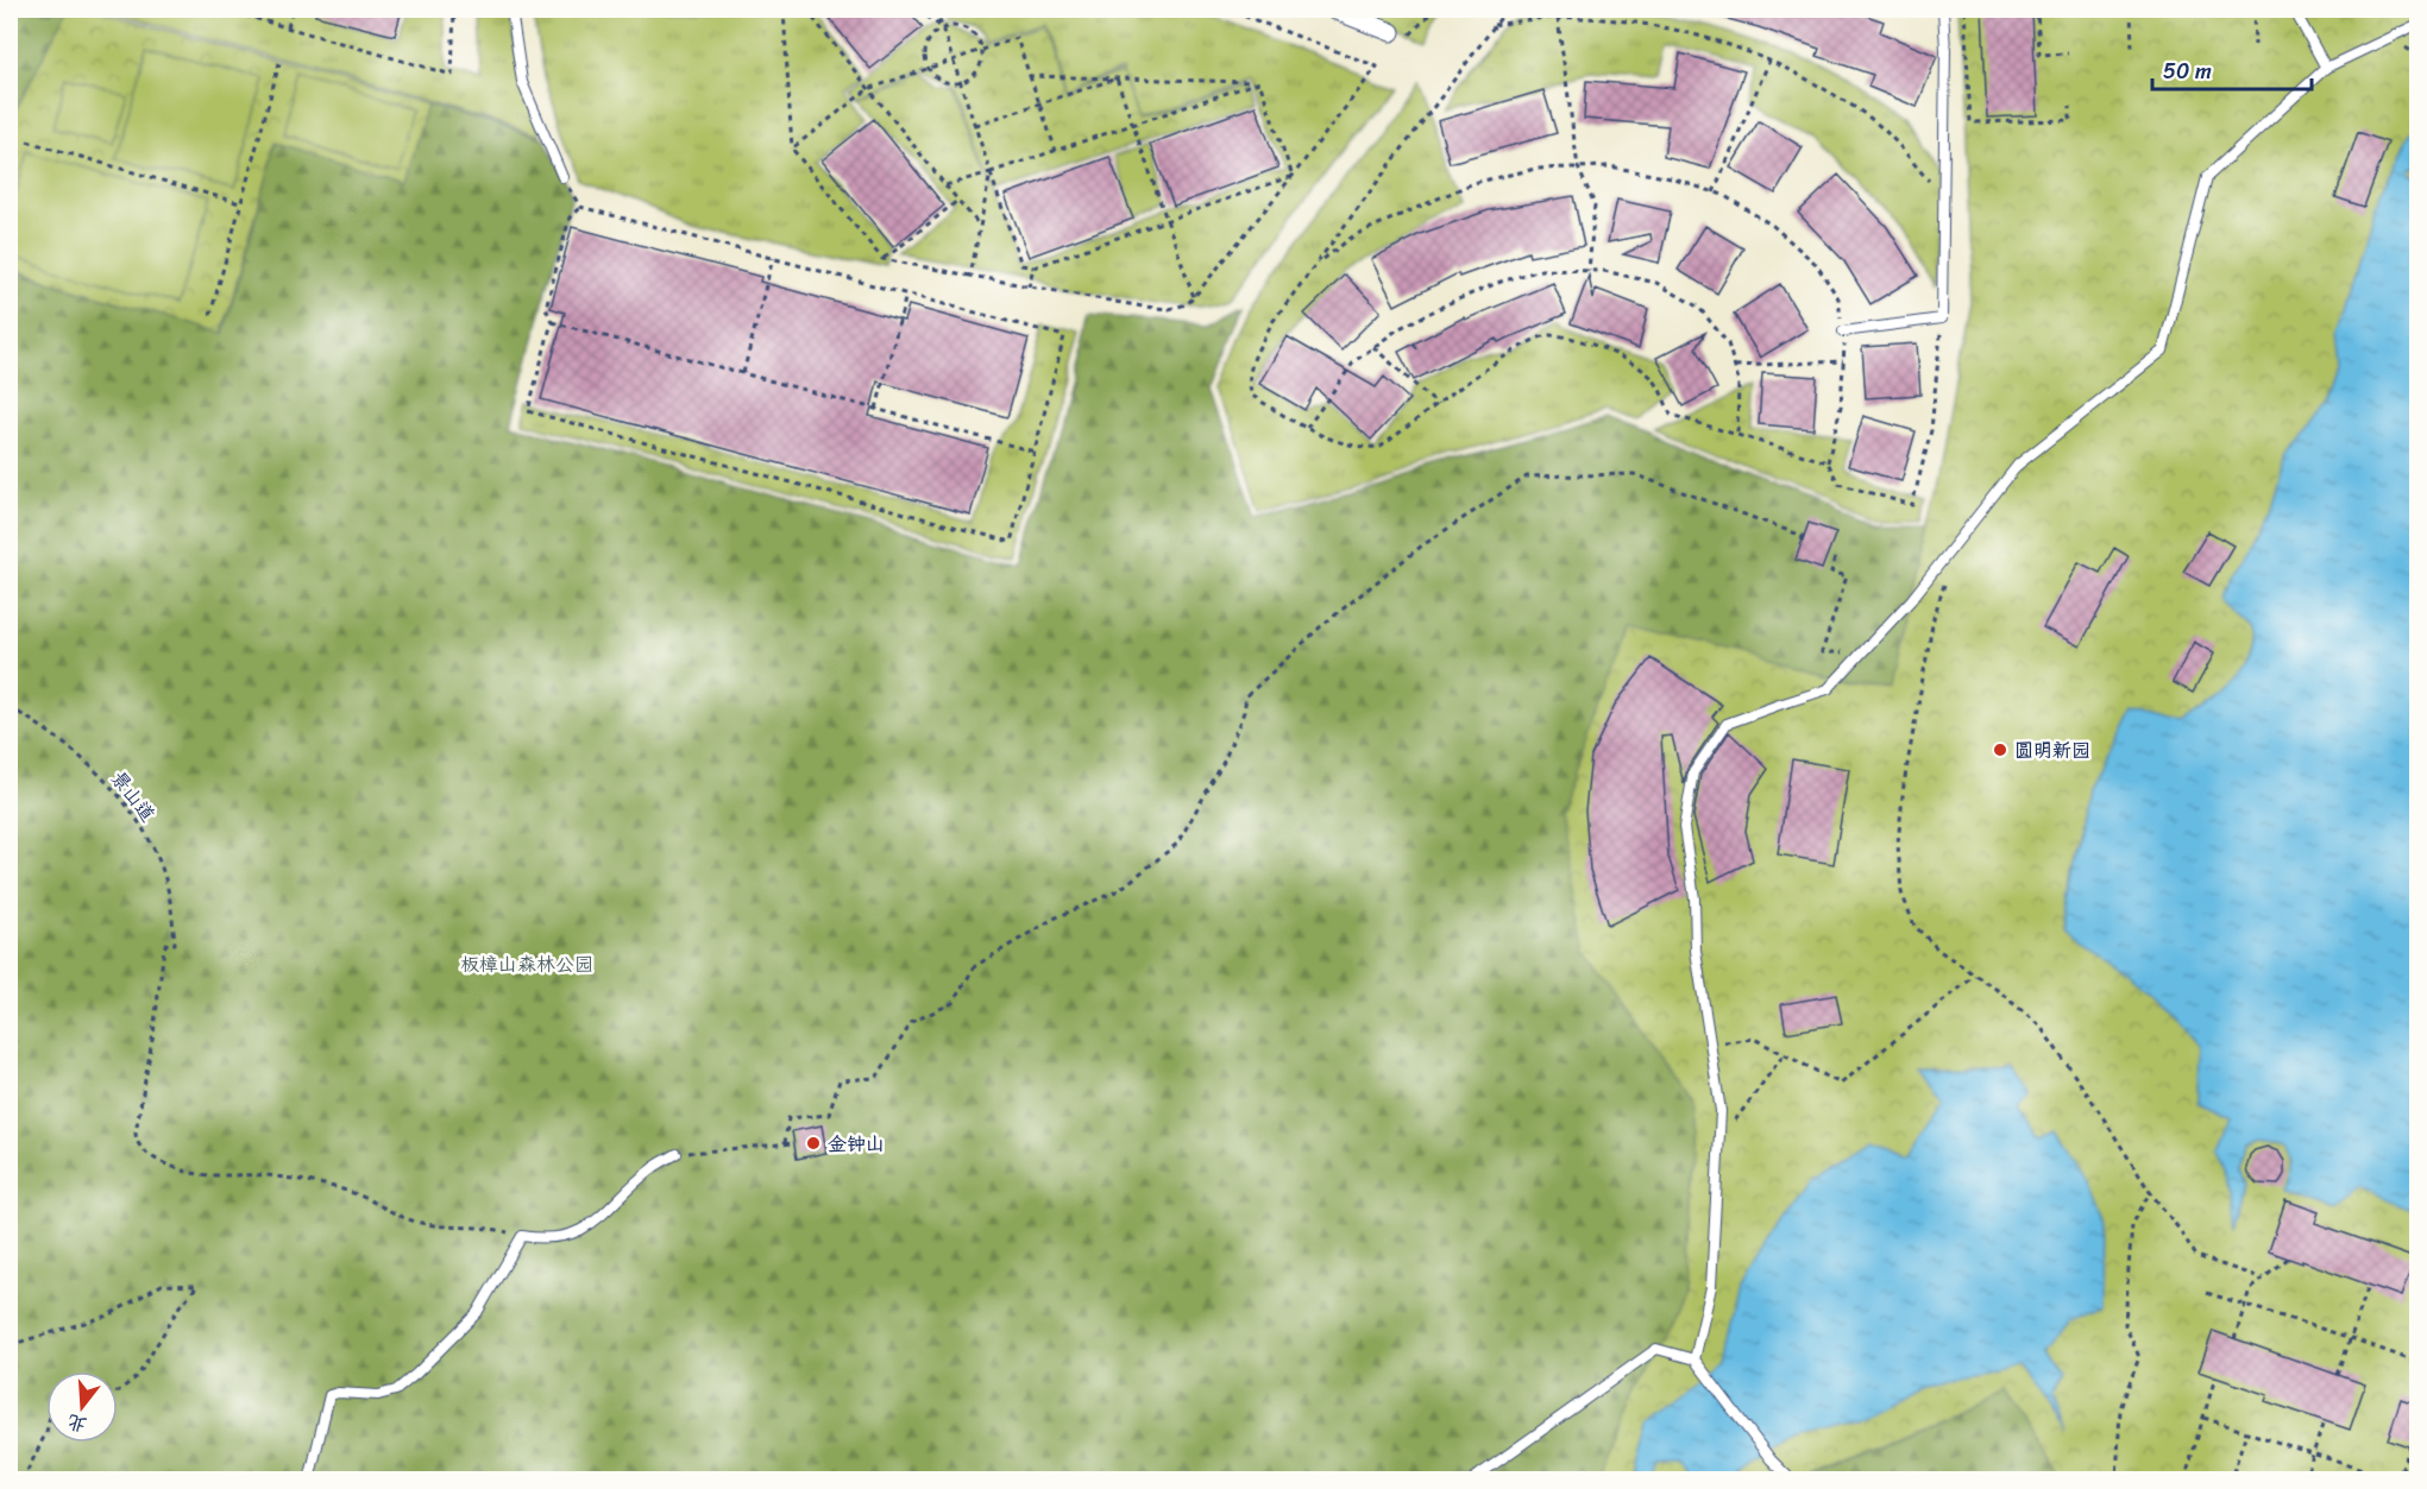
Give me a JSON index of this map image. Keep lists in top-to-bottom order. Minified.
{"streets":{"path":["景山道"]},"parks":["板樟山森林公园"],"places":["圆明新园","金钟山"],"scale_bar":"50 m","north":"bottom"}
